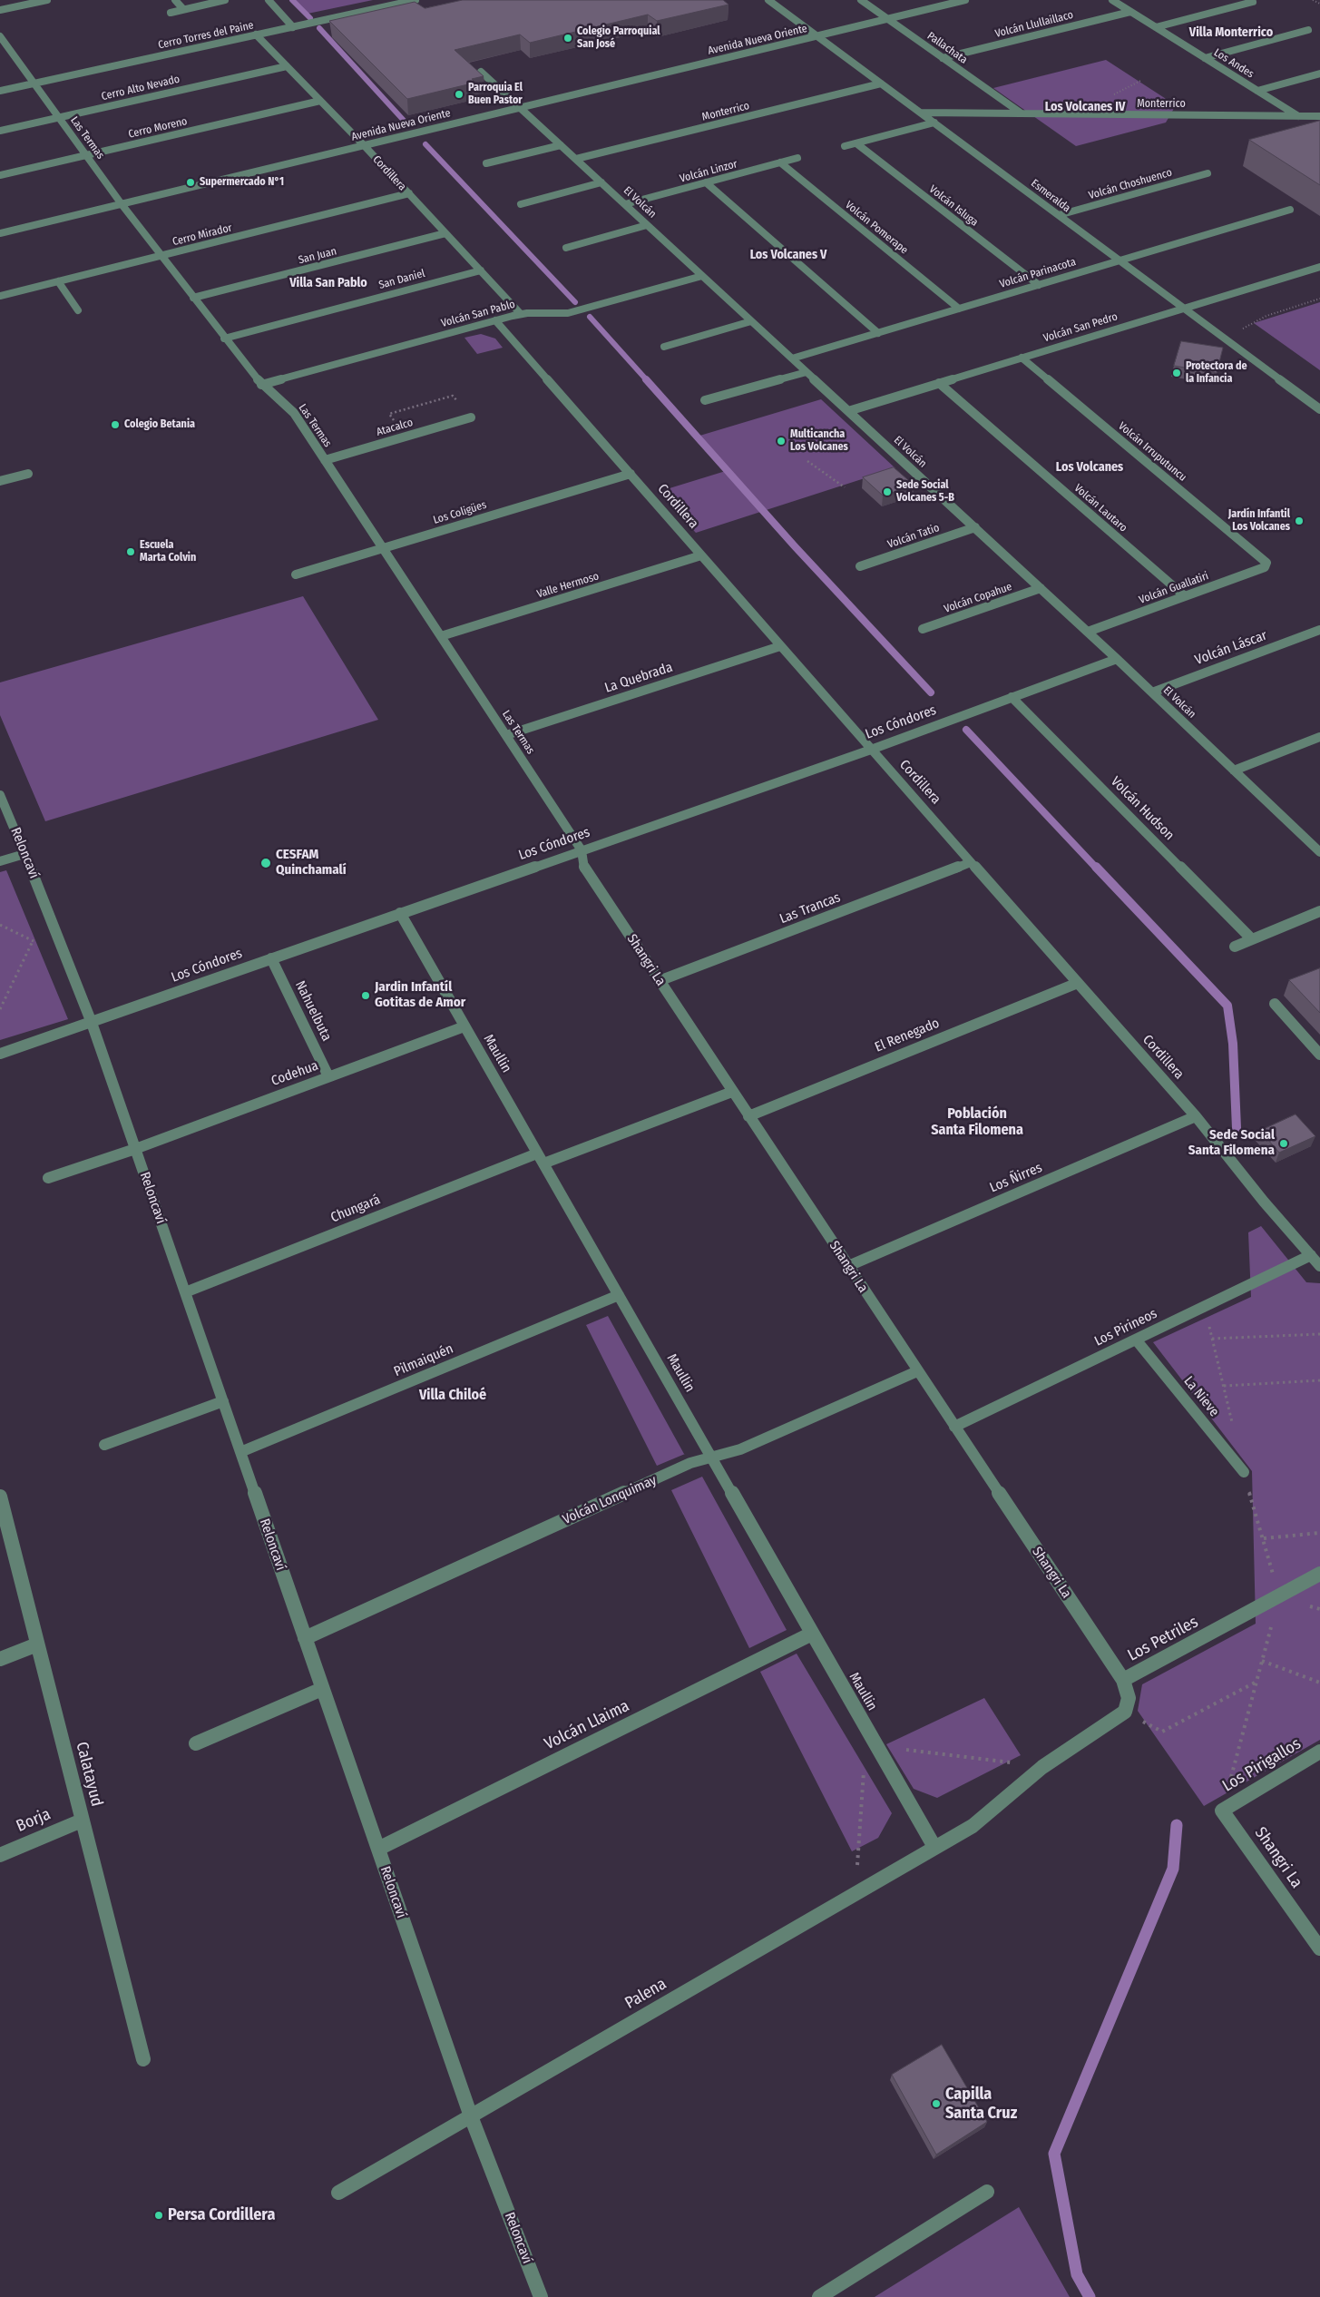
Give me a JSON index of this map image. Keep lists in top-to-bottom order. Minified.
{"streets":{"street":["Volcán Llullaillaco","Cerro Torres del Paine","Avenida Nueva Oriente","Pallachata","Los Andes","Cerro Alto Nevado","Monterrico","Cerro Moreno","Las Termas","Volcán Linzor","Cordillera","Volcán Choshuenco","Esmeralda","El Volcán","Volcán Isluga","Volcán Pomerape","Cerro Mirador","San Juan","Volcán Parinacota","San Daniel","Volcán San Pablo","Volcán San Pedro","Atacalco","Volcán Irruputuncu","Volcán Lautaro","Los Coligües","Volcán Tatio","Valle Hermoso","Volcán Guallatiri","Volcán Copahue","Volcán Láscar","La Quebrada","Los Cóndores","Volcán Hudson","Reloncaví","Las Trancas","Shangri La","Nahuelbuta","El Renegado","Maullin","Codehua","Los Ñirres","Chungará","Los Pirineos","Pilmaiquén","La Nieve","Volcán Lonquimay","Los Petriles","Volcán Llaima","Los Pirigallos","Calatayud","Borja","Palena"]},"crossings":[["Volcán Llullaillaco","Pallachata"],["Volcán Llullaillaco","Los Andes"],["Cerro Torres del Paine","Las Termas"],["Cerro Torres del Paine","Cordillera"],["Avenida Nueva Oriente","Pallachata"],["Avenida Nueva Oriente","Las Termas"],["Avenida Nueva Oriente","Cordillera"],["Avenida Nueva Oriente","Esmeralda"],["Avenida Nueva Oriente","El Volcán"],["Pallachata","Monterrico"],["Los Andes","Monterrico"],["Cerro Alto Nevado","Las Termas"],["Cerro Alto Nevado","Cordillera"],["Monterrico","Esmeralda"],["Monterrico","El Volcán"],["Cerro Moreno","Las Termas"],["Cerro Moreno","Cordillera"],["Las Termas","Cerro Mirador"],["Las Termas","San Juan"],["Las Termas","San Daniel"],["Las Termas","Volcán San Pablo"],["Las Termas","Atacalco"],["Las Termas","Los Coligües"],["Las Termas","Valle Hermoso"],["Las Termas","La Quebrada"],["Las Termas","Los Cóndores"],["Las Termas","Shangri La"],["Volcán Linzor","El Volcán"],["Volcán Linzor","Volcán Pomerape"],["Cordillera","Cerro Mirador"],["Cordillera","San Juan"],["Cordillera","San Daniel"],["Cordillera","Volcán San Pablo"],["Cordillera","Los Coligües"],["Cordillera","Valle Hermoso"],["Cordillera","La Quebrada"],["Cordillera","Los Cóndores"],["Cordillera","Las Trancas"],["Cordillera","El Renegado"],["Cordillera","Los Ñirres"],["Cordillera","Los Pirineos"],["Volcán Choshuenco","Esmeralda"],["Esmeralda","Volcán Parinacota"],["Esmeralda","Volcán San Pedro"],["El Volcán","Volcán Parinacota"],["El Volcán","Volcán San Pablo"],["El Volcán","Volcán San Pedro"],["El Volcán","Volcán Tatio"],["El Volcán","Volcán Guallatiri"],["El Volcán","Volcán Copahue"],["El Volcán","Volcán Láscar"],["El Volcán","Los Cóndores"],["Volcán Isluga","Volcán Parinacota"],["Volcán Pomerape","Volcán Parinacota"],["Volcán San Pedro","Volcán Irruputuncu"],["Volcán San Pedro","Volcán Lautaro"],["Volcán Irruputuncu","Volcán Guallatiri"],["Volcán Lautaro","Volcán Guallatiri"],["Los Cóndores","Volcán Hudson"],["Los Cóndores","Reloncaví"],["Los Cóndores","Shangri La"],["Los Cóndores","Nahuelbuta"],["Los Cóndores","Maullin"],["Reloncaví","Codehua"],["Reloncaví","Chungará"],["Reloncaví","Pilmaiquén"],["Reloncaví","Volcán Lonquimay"],["Reloncaví","Volcán Llaima"],["Reloncaví","Palena"],["Las Trancas","Shangri La"],["Shangri La","El Renegado"],["Shangri La","Los Ñirres"],["Shangri La","Chungará"],["Shangri La","Los Pirineos"],["Shangri La","Volcán Lonquimay"],["Shangri La","Los Petriles"],["Shangri La","Los Pirigallos"],["Nahuelbuta","Codehua"],["Maullin","Codehua"],["Maullin","Chungará"],["Maullin","Pilmaiquén"],["Maullin","Volcán Lonquimay"],["Maullin","Volcán Llaima"],["Maullin","Palena"],["Los Pirineos","La Nieve"],["Calatayud","Borja"]],"districts":["Villa Monterrico","Los Volcanes IV","Los Volcanes V","Villa San Pablo","Los Volcanes","Población Santa Filomena","Villa Chiloé"],"places":["Colegio Parroquial San José","Parroquia El Buen Pastor","Supermercado N°1","Protectora de la Infancia","Colegio Betania","Multicancha Los Volcanes","Sede Social Volcanes 5-B","Jardín Infantil Los Volcanes","Escuela Marta Colvin","CESFAM Quinchamalí","Jardin Infantíl Gotitas de Amor","Sede Social Santa Filomena","Capilla Santa Cruz","Persa Cordillera"]}
